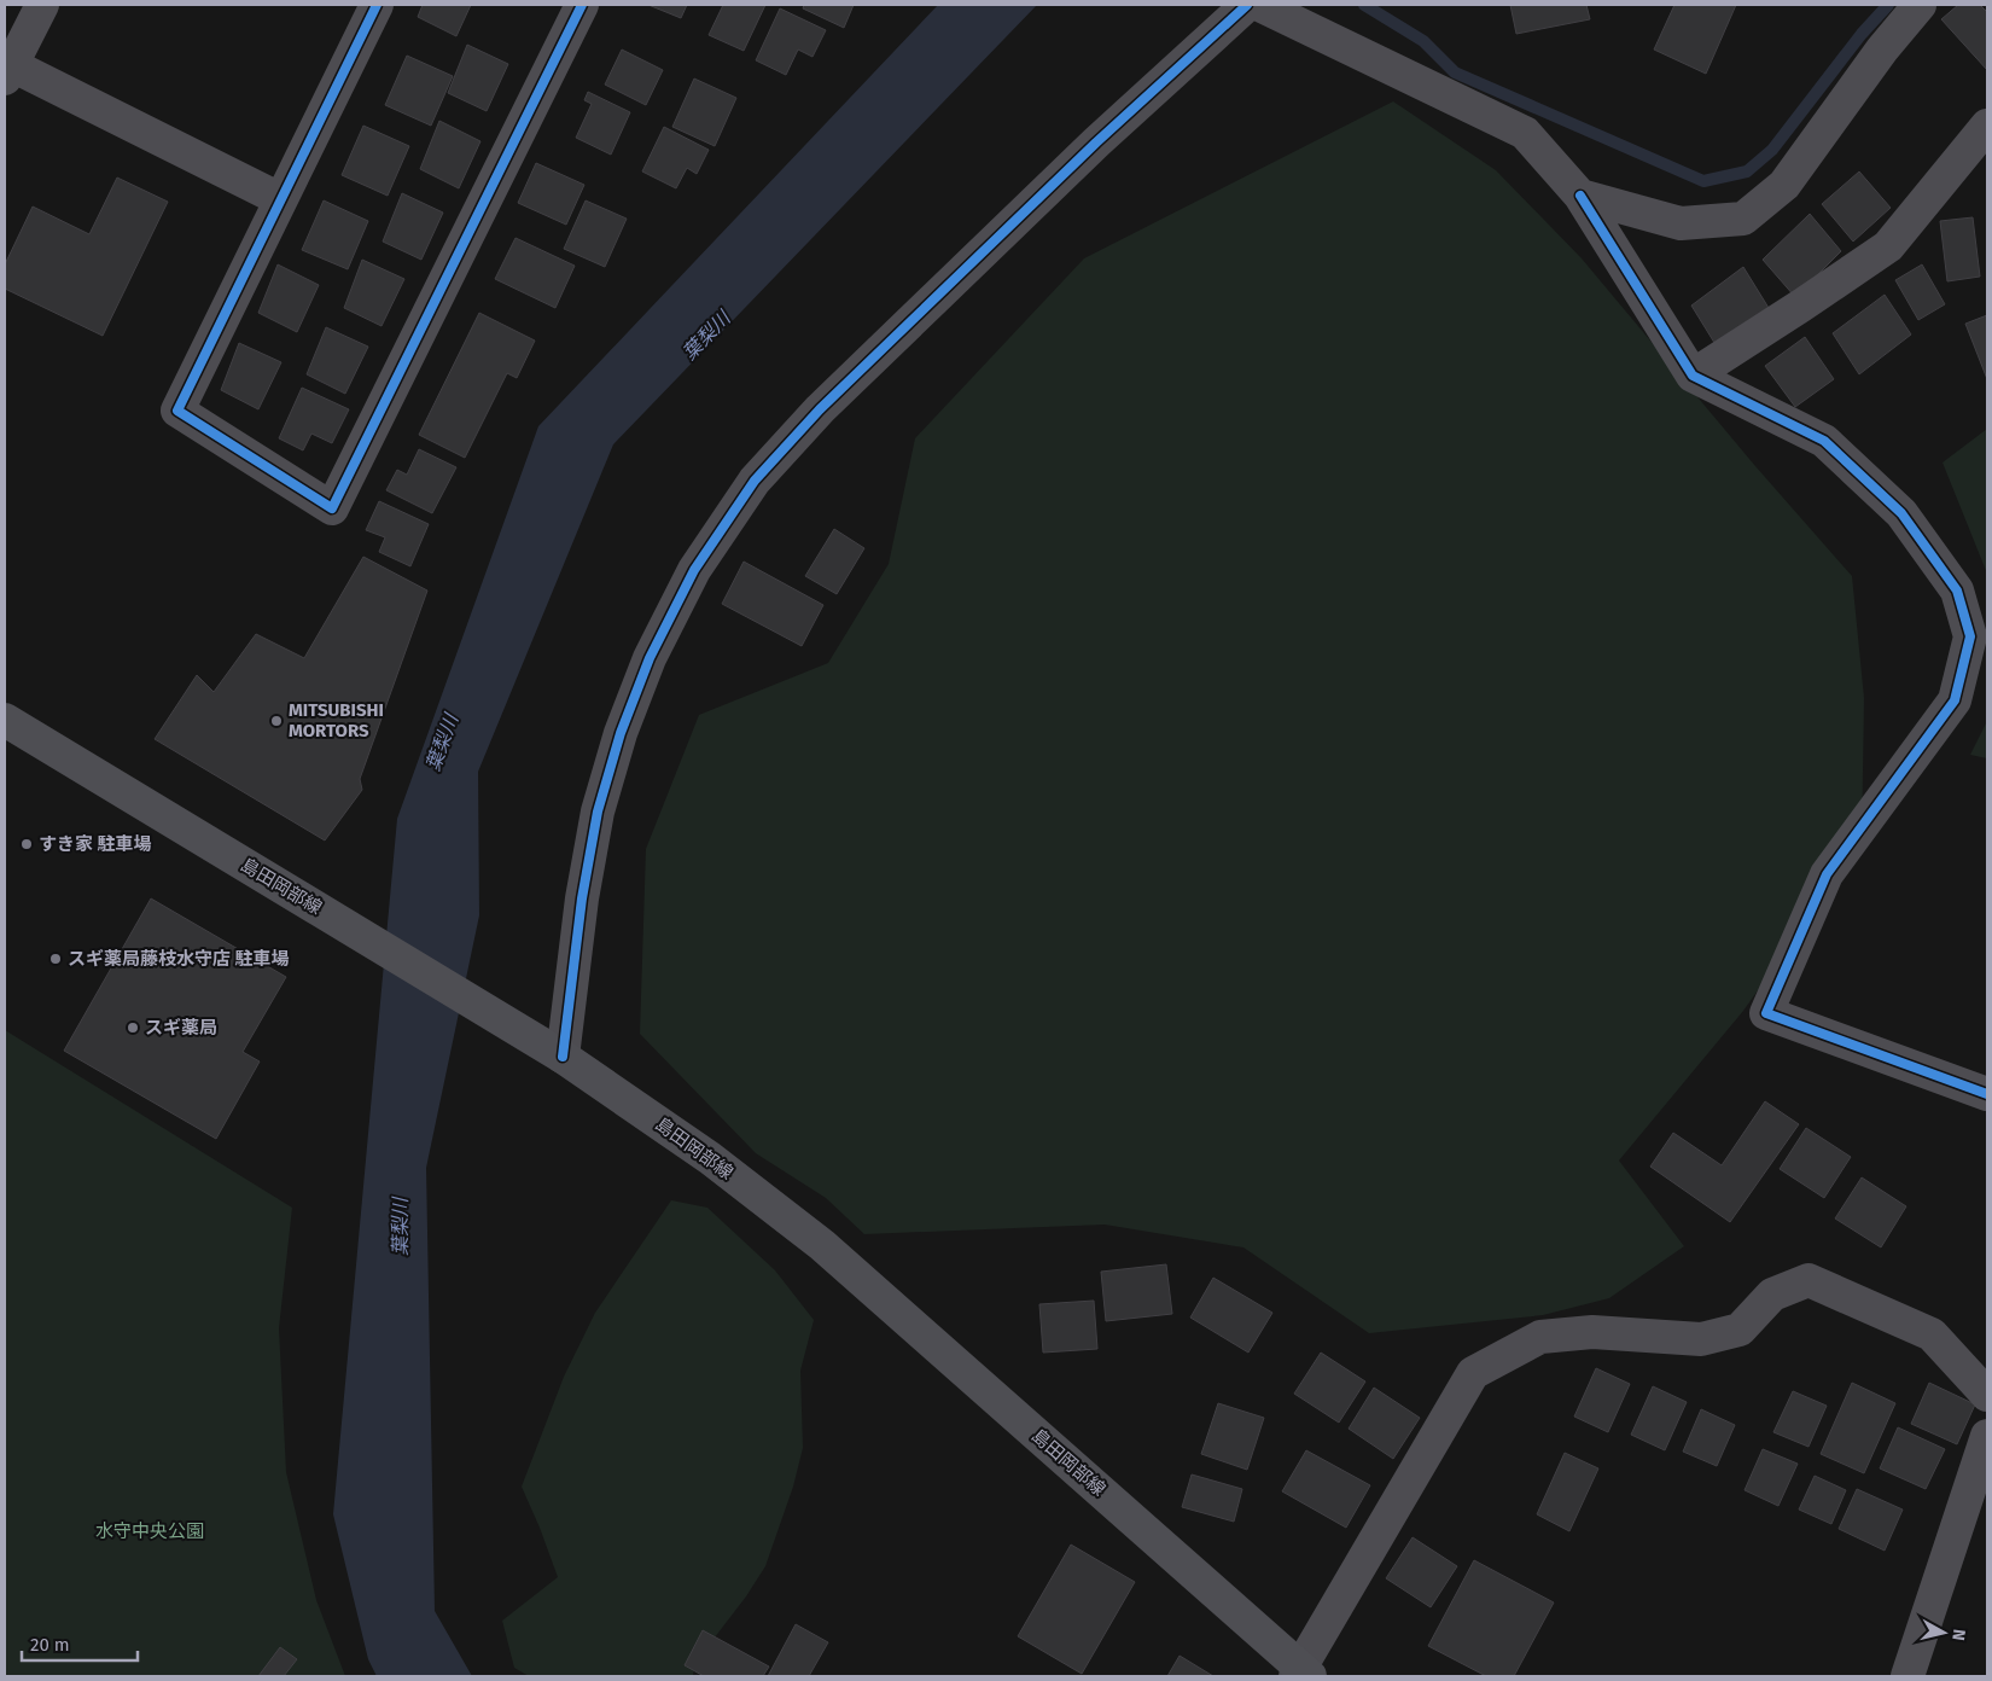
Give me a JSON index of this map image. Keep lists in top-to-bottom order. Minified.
{"streets":{"main road":["島田岡部線"]},"water":["葉梨川"],"parks":["水守中央公園"],"places":["MITSUBISHI MORTORS","すき家 駐車場","スギ薬局藤枝水守店 駐車場","スギ薬局"],"scale_bar":"20 m","north":"right"}
